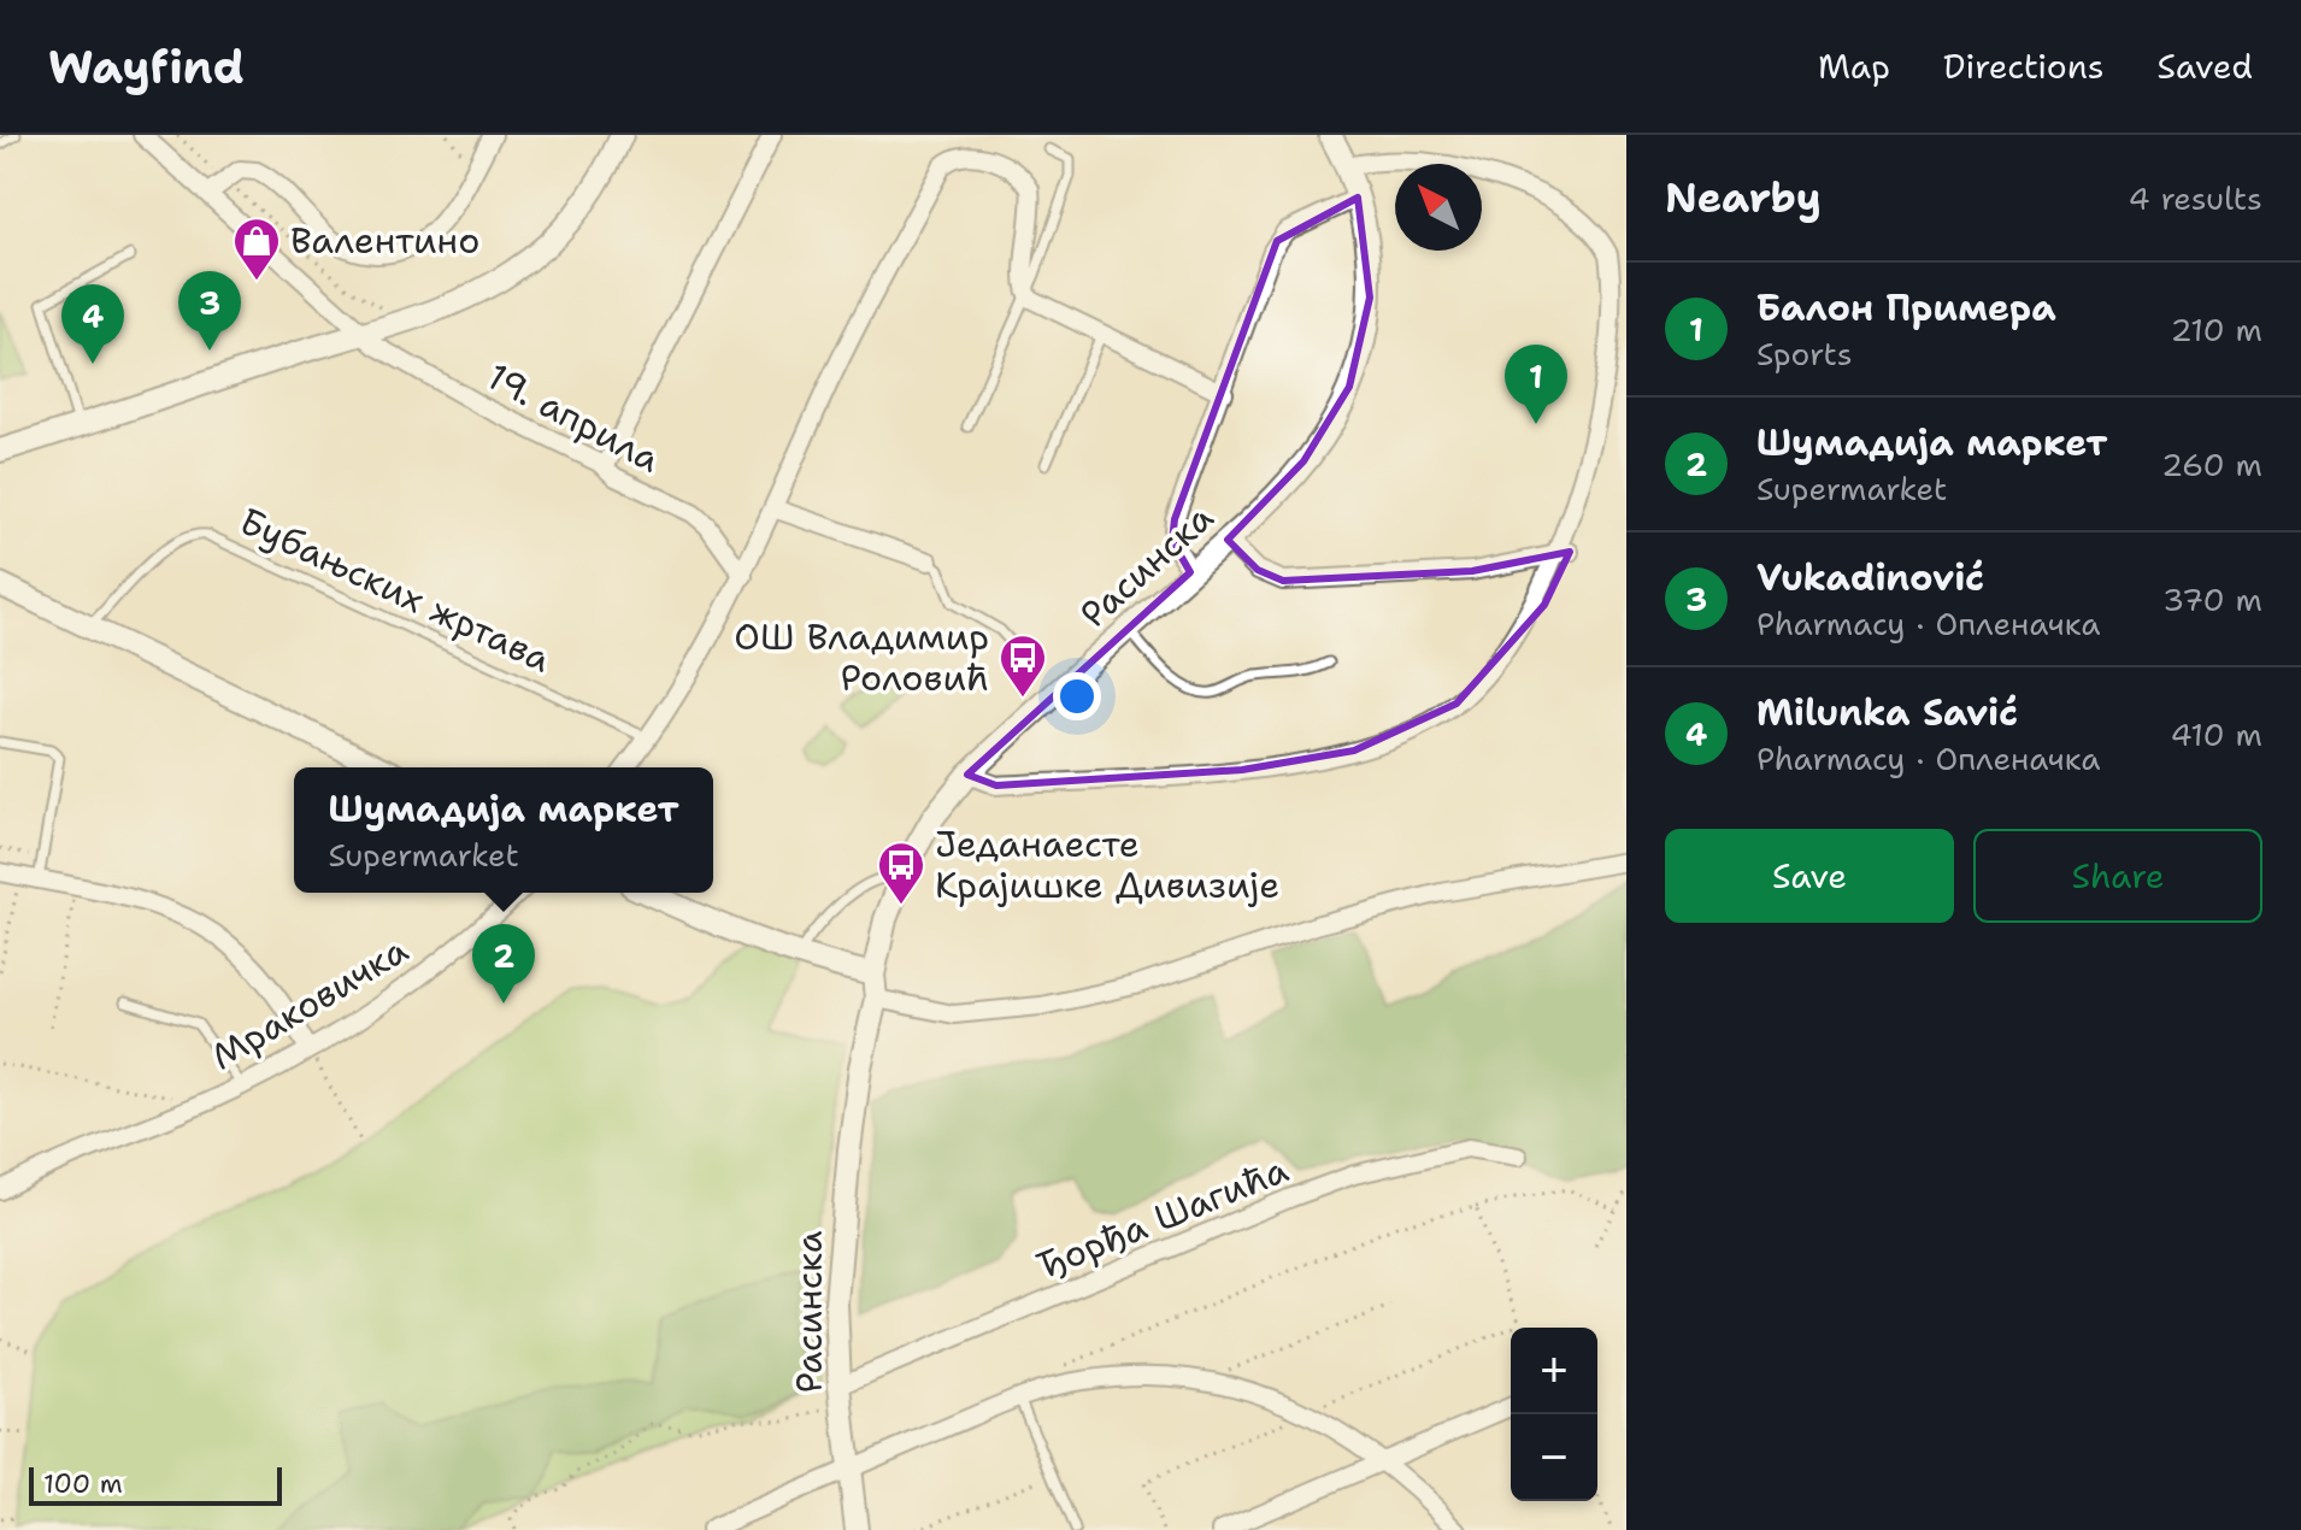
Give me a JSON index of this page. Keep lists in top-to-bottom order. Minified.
{"streets":{"street":["19. априла","Расинска","Мраковичка","Ђорђа Шагића"],"lane":["Бубањских жртава"]},"crossings":[["Расинска","Ђорђа Шагића"]],"places":{"shop":["Валентино"],"bus stop":["ОШ Владимир Роловић","Једанаесте Крајишке Дивизије"]},"scale_bar":"100 m","north":"top left","page":{"header":"Wayfind","nav":["Map","Directions","Saved"],"heading":["Nearby","4 results"],"list":[{"mark":"1","name":"Балон Примера","note":"Sports","value":"210 m"},{"mark":"2","name":"Шумадија маркет","note":"Supermarket","value":"260 m"},{"mark":"3","name":"Vukadinović","note":"Pharmacy · Опленачка","value":"370 m"},{"mark":"4","name":"Milunka Savić","note":"Pharmacy · Опленачка","value":"410 m"}],"pins":["3","4","1","2"],"popup":["Шумадија маркет","Supermarket"],"buttons":["Save","Share"],"map_buttons":["+","−"],"scale":"100 m"}}
